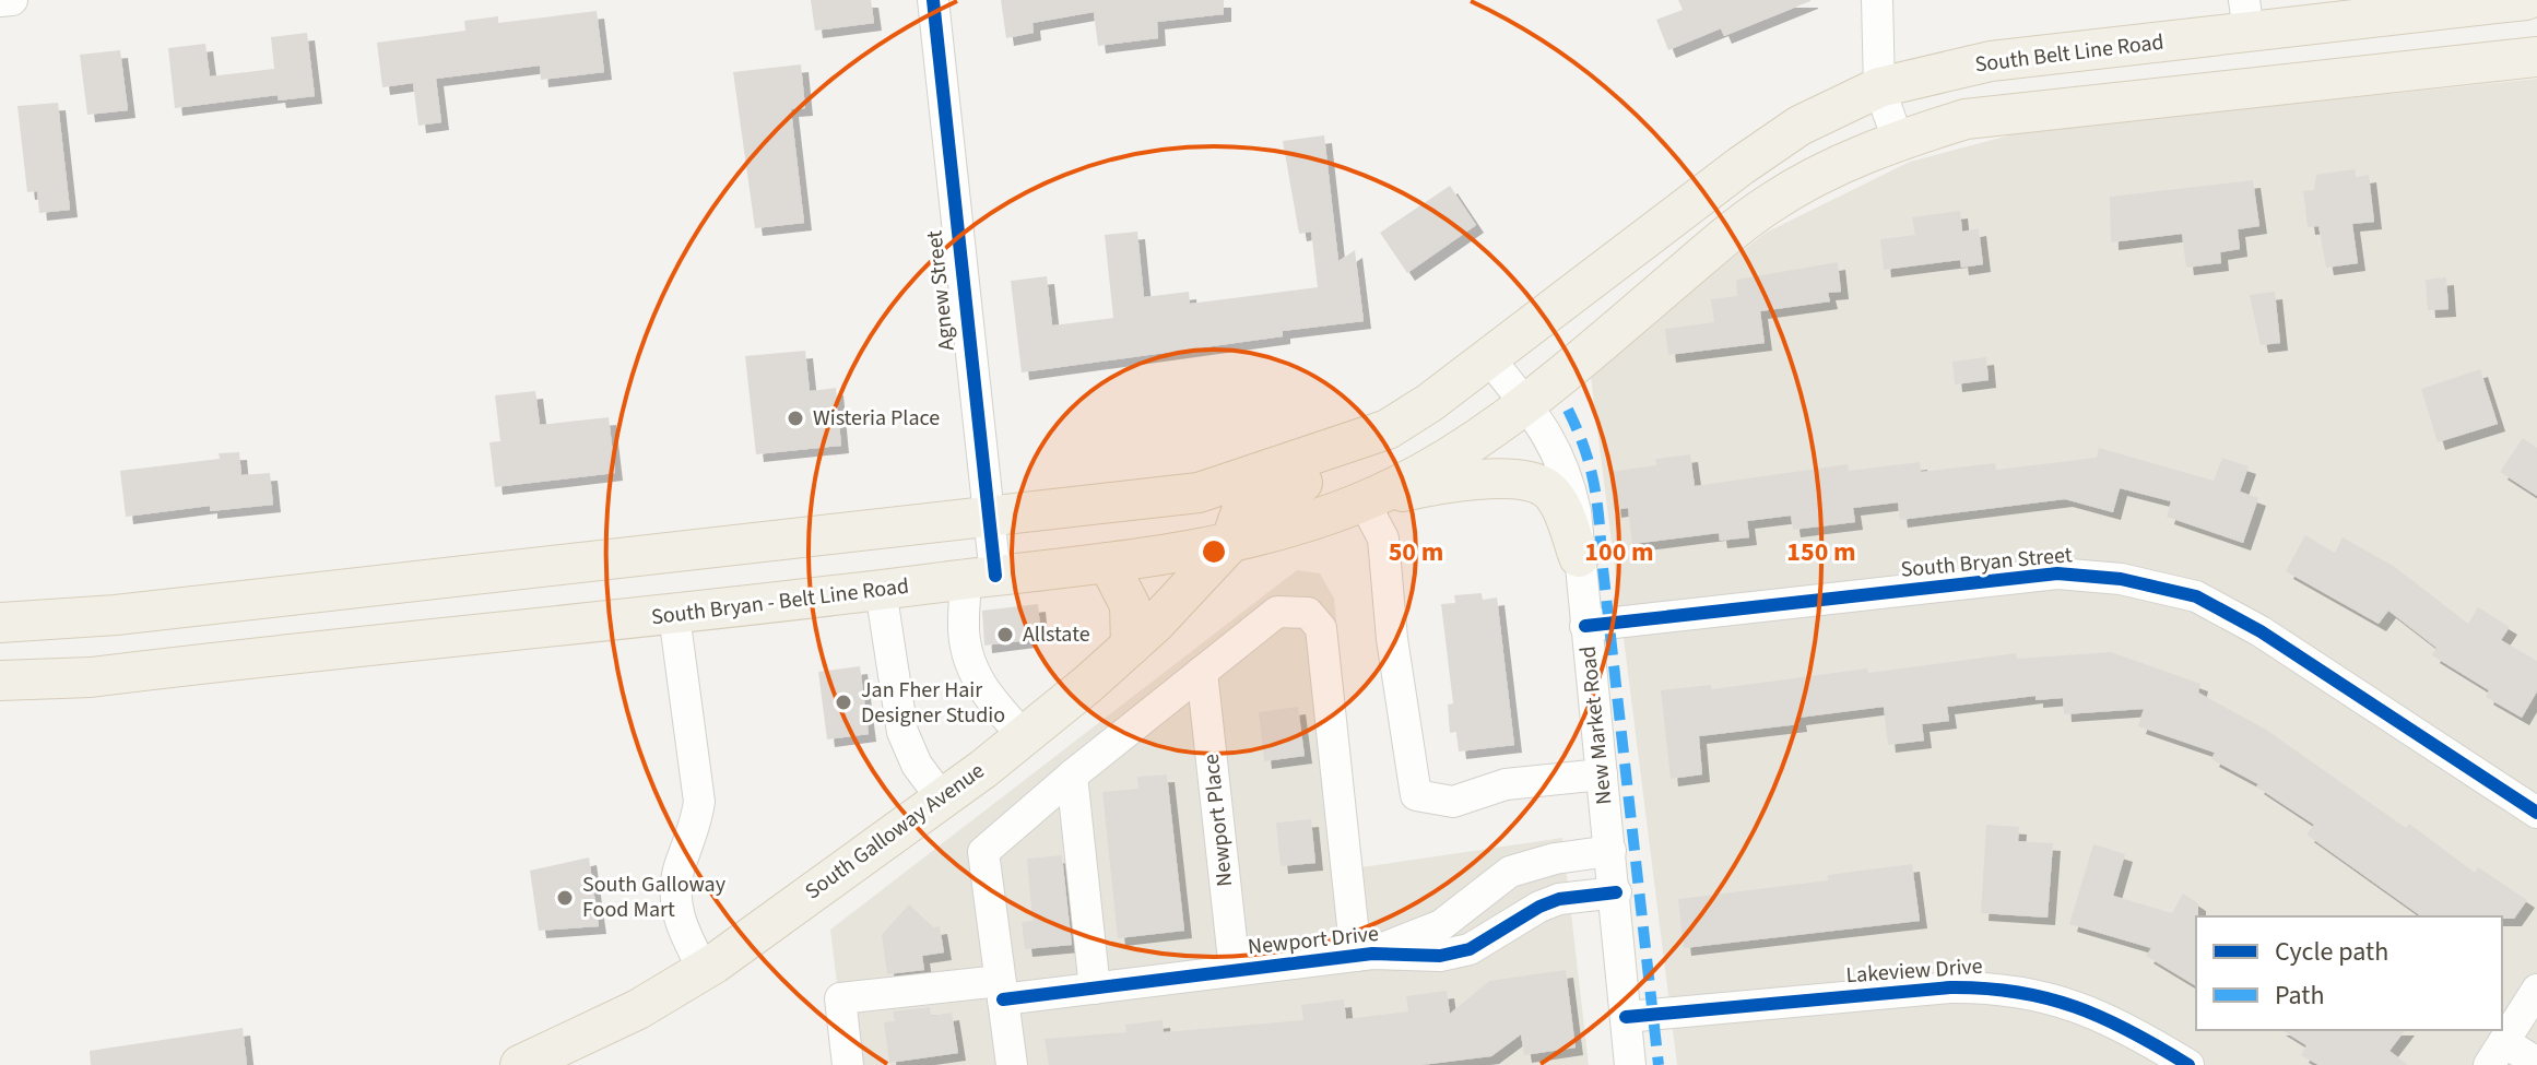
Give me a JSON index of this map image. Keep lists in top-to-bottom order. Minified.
{"streets":{"main road":["South Belt Line Road","South Bryan - Belt Line Road","South Galloway Avenue"],"street":["Agnew Street","South Bryan Street","New Market Road","Newport Place","Newport Drive","Lakeview Drive"]},"crossings":[["South Belt Line Road","New Market Road"],["Agnew Street","South Bryan - Belt Line Road"],["Agnew Street","South Galloway Avenue"],["South Bryan Street","New Market Road"],["South Bryan - Belt Line Road","New Market Road"],["South Bryan - Belt Line Road","South Galloway Avenue"],["New Market Road","Newport Drive"],["New Market Road","Lakeview Drive"],["Newport Place","Newport Drive"]],"places":["Wisteria Place","Allstate","Jan Fher Hair Designer Studio","South Galloway Food Mart"],"legend":["Cycle path","Path"],"rings":["50 m","100 m","150 m"]}
